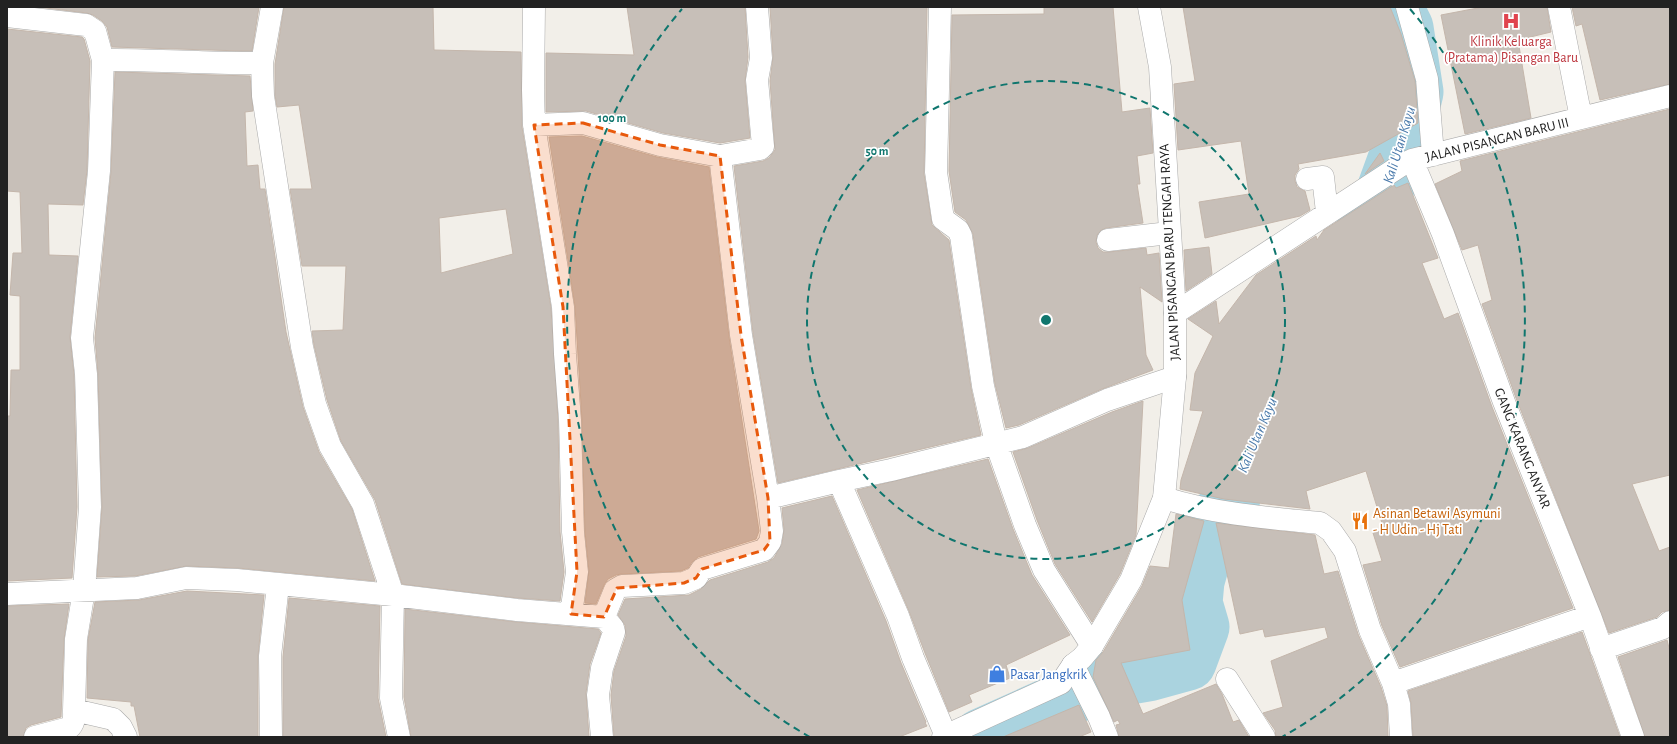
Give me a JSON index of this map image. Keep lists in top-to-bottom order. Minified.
{"streets":{"street":["JALAN PISANGAN BARU III","JALAN PISANGAN BARU TENGAH RAYA","GANG KARANG ANYAR"]},"crossings":[["JALAN PISANGAN BARU III","JALAN PISANGAN BARU TENGAH RAYA"],["JALAN PISANGAN BARU III","GANG KARANG ANYAR"]],"water":["Kali Utan Kayu"],"places":{"hospital":["Klinik Keluarga (Pratama) Pisangan Baru"],"restaurant":["Asinan Betawi Asymuni - H Udin - Hj Tati"],"shop":["Pasar Jangkrik"]},"rings":["100 m","50 m"]}
